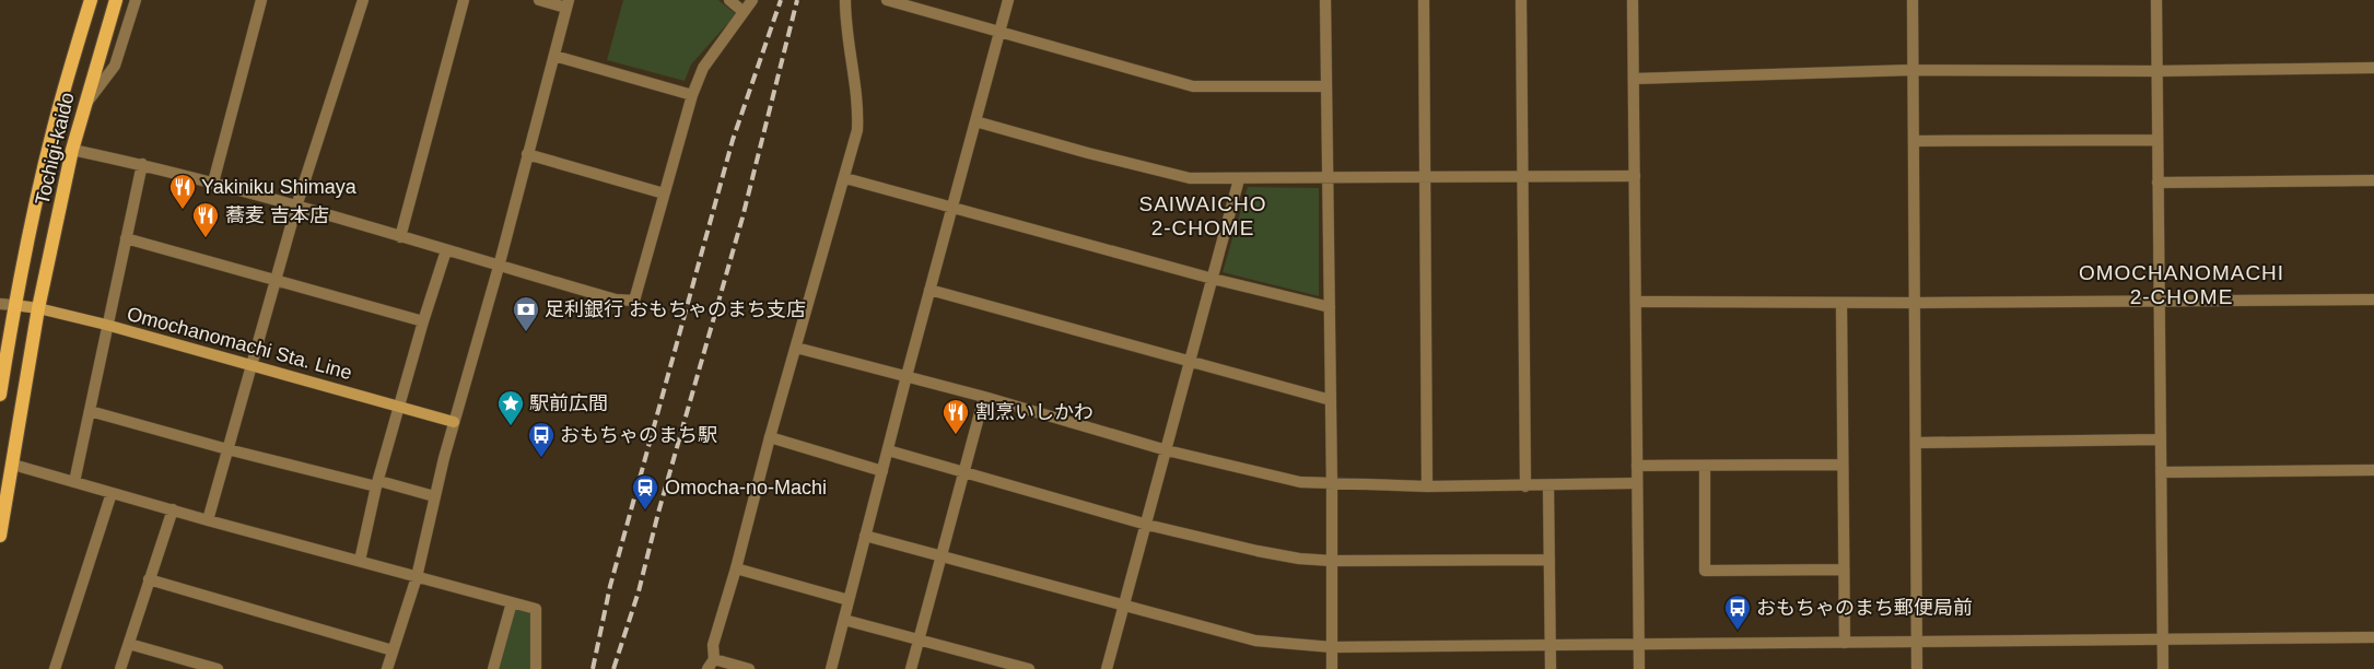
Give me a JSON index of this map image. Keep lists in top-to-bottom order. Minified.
{"streets":{"main road":["Tochigi-kaido","Omochanomachi Sta. Line"]},"crossings":[["Tochigi-kaido","Omochanomachi Sta. Line"]],"districts":["SAIWAICHO 2-CHOME","OMOCHANOMACHI 2-CHOME"],"places":{"restaurant":["Yakiniku Shimaya","蕎麦 吉本店","割烹いしかわ"],"bank":["足利銀行 おもちゃのまち支店"],"place":["駅前広間"],"bus stop":["おもちゃのまち駅","おもちゃのまち郵便局前"],"station":["Omocha-no-Machi"]}}
